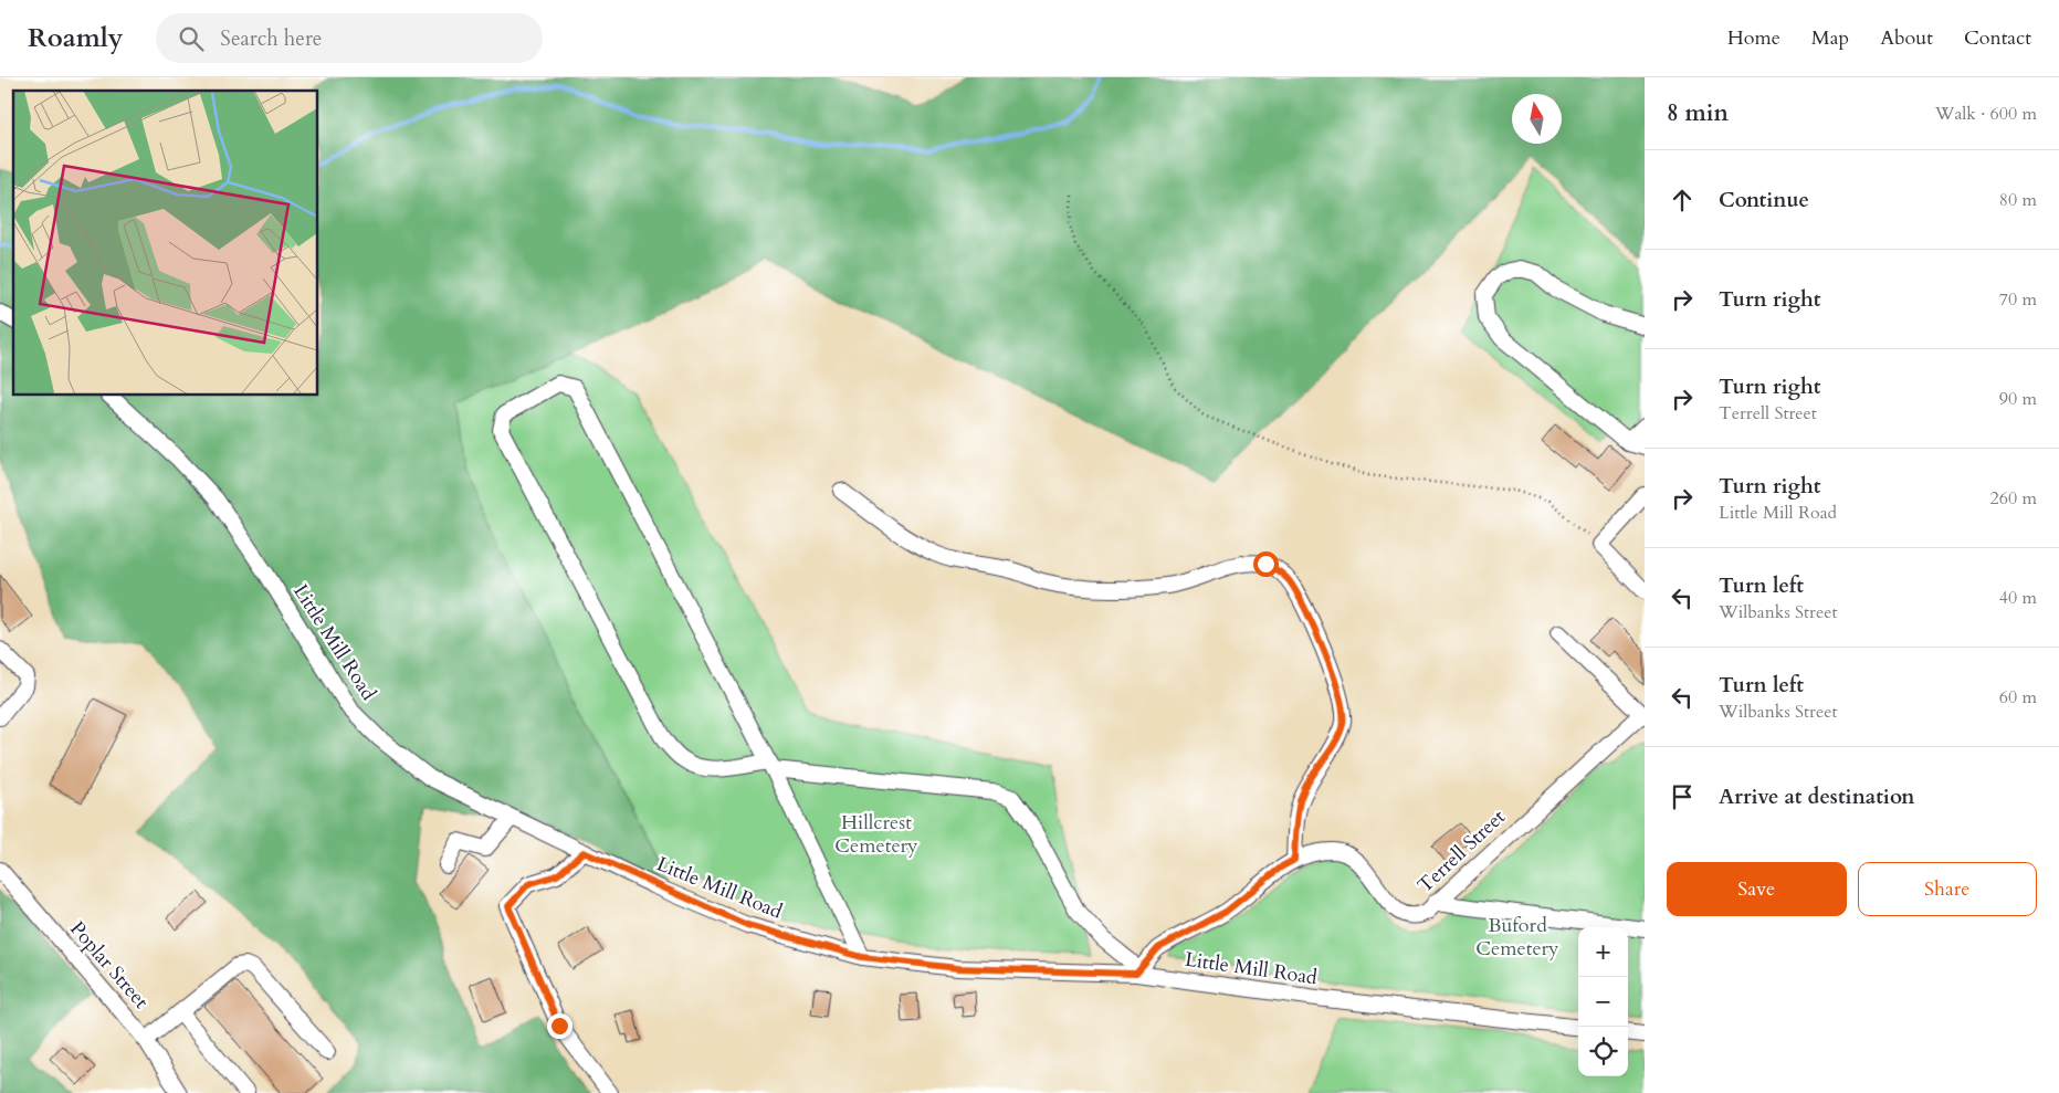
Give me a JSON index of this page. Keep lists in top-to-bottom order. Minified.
{"streets":{"street":["Little Mill Road","Terrell Street","Poplar Street"]},"crossings":[["Little Mill Road","Terrell Street"]],"parks":["Hillcrest Cemetery","Buford Cemetery"],"north":"top","page":{"header":"Roamly","search":"Search here","nav":["Home","Map","About","Contact"],"heading":["8 min","Walk · 600 m"],"list":[["Continue","80 m"],["Turn right","70 m"],["Turn right","Terrell Street","90 m"],["Turn right","Little Mill Road","260 m"],["Turn left","Wilbanks Street","40 m"],["Turn left","Wilbanks Street","60 m"],"Arrive at destination"],"buttons":["Save","Share"],"map_buttons":["+","−"]}}
